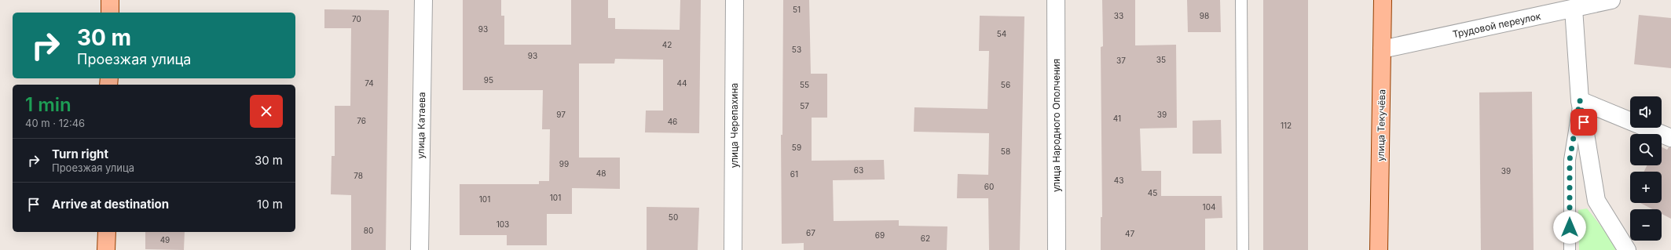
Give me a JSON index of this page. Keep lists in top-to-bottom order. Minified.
{"streets":{"main road":["улица Текучёва"],"street":["Трудовой переулок","улица Катаева","улица Черепахина","улица Народного Ополчения"]},"crossings":[["Трудовой переулок","улица Текучёва"]],"house_numbers":["51","33","98","70","93","54","42","53","93","35","37","95","74","44","55","56","57","97","39","41","76","46","112","59","58","99","63","39","48","61","78","43","60","45","101","101","104","50","103","80","67","47","69","62","49"],"page":{"turn":["30 m","Проезжая улица"],"heading":["1 min","40 m · 12:46"],"map_buttons":["+","−"],"list":[{"name":"Turn right","note":"Проезжая улица","value":"30 m"},{"name":"Arrive at destination","value":"10 m"}]}}
